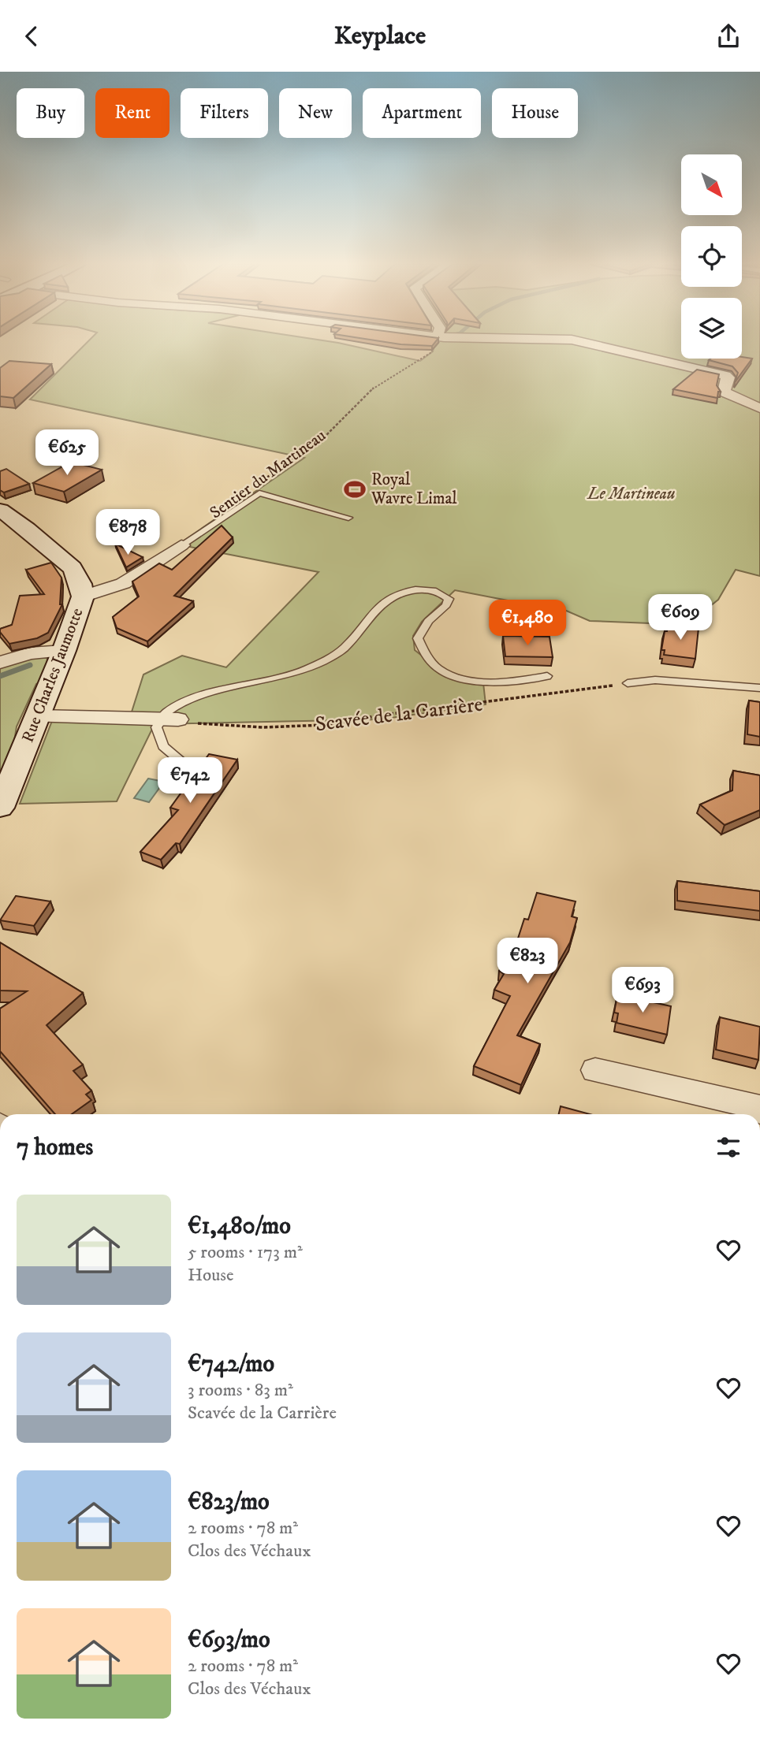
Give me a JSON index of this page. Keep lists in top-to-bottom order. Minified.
{"streets":{"main road":["Rue Charles Jaumotte"],"path":["Sentier du Martineau","Scavée de la Carrière"]},"parks":["Le Martineau"],"places":{"sports":["Royal Wavre Limal"]},"north":"bottom right","page":{"header":"Keyplace","chip":["Buy","Rent","Filters","New","Apartment","House"],"price":["€625","€878","€609","€1,480","€742","€823","€693"],"heading":"7 homes","list":[{"name":"€1,480/mo","note":"5 rooms · 173 m² · House"},{"name":"€742/mo","note":"3 rooms · 83 m² · Scavée de la Carrière"},{"name":"€823/mo","note":"2 rooms · 78 m² · Clos des Véchaux"},{"name":"€693/mo","note":"2 rooms · 78 m² · Clos des Véchaux"}]}}
